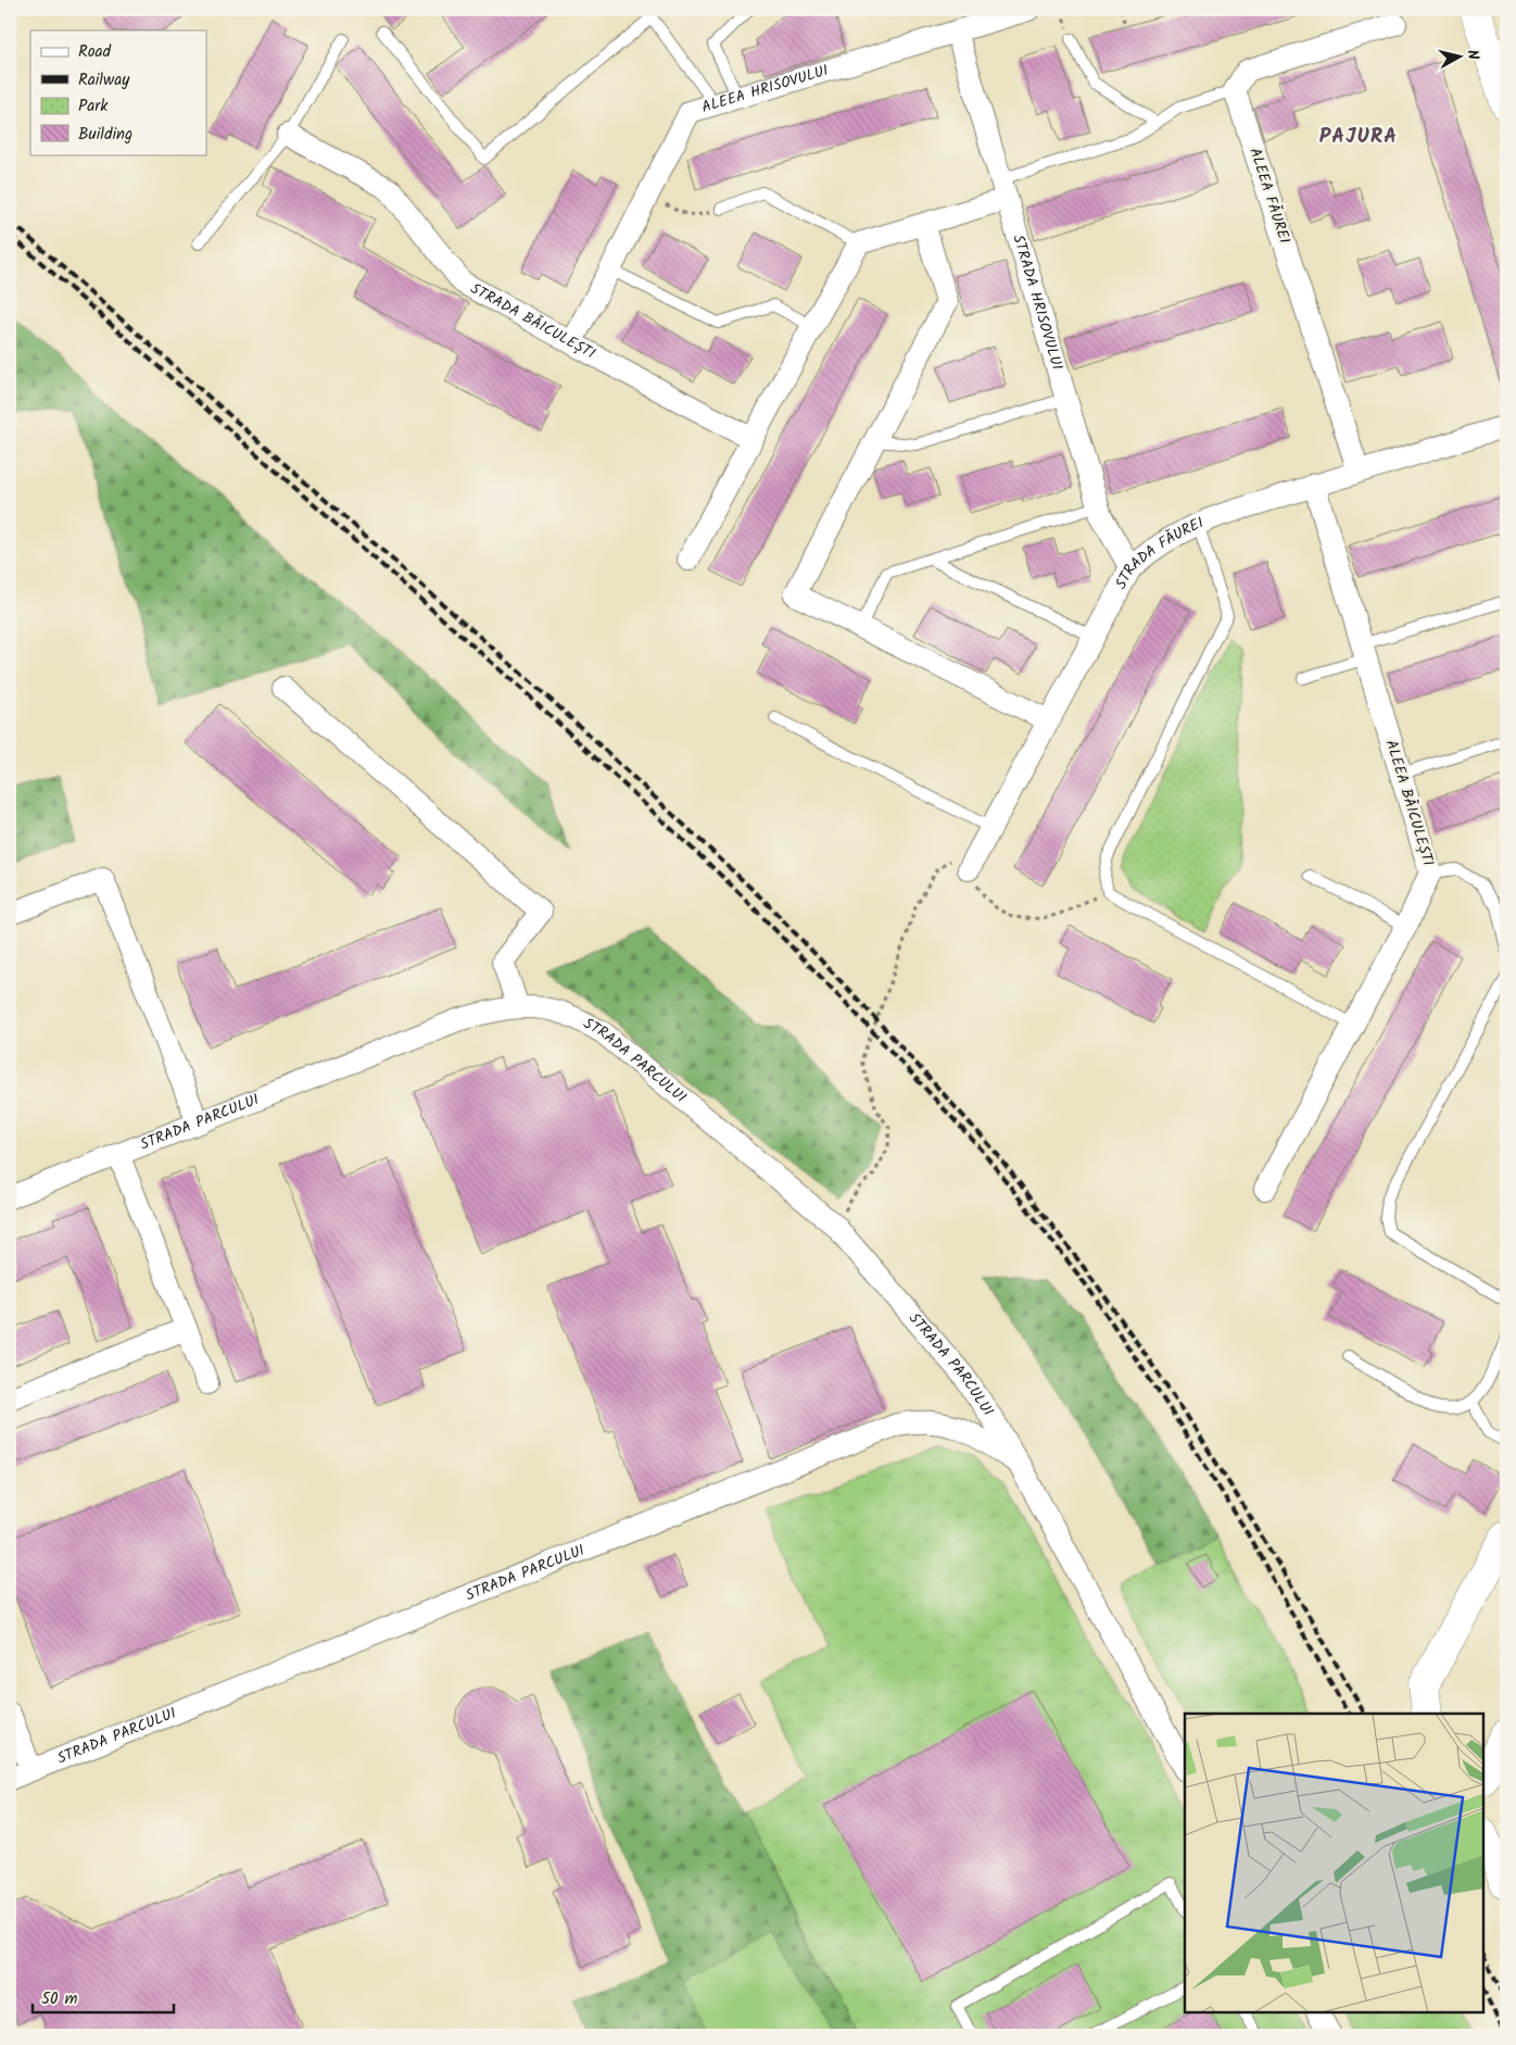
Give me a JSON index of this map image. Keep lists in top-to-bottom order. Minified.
{"streets":{"street":["ALEEA HRISOVULUI","ALEEA FĂUREI","STRADA HRISOVULUI","STRADA BĂICULEȘTI","STRADA FĂUREI","ALEEA BĂICULEȘTI","STRADA PARCULUI"]},"crossings":[["ALEEA HRISOVULUI","STRADA HRISOVULUI"],["ALEEA HRISOVULUI","STRADA BĂICULEȘTI"],["ALEEA FĂUREI","STRADA FĂUREI"],["STRADA HRISOVULUI","STRADA FĂUREI"],["STRADA FĂUREI","ALEEA BĂICULEȘTI"]],"districts":["PAJURA"],"legend":["Road","Railway","Park","Building"],"scale_bar":"50 m","north":"right"}
